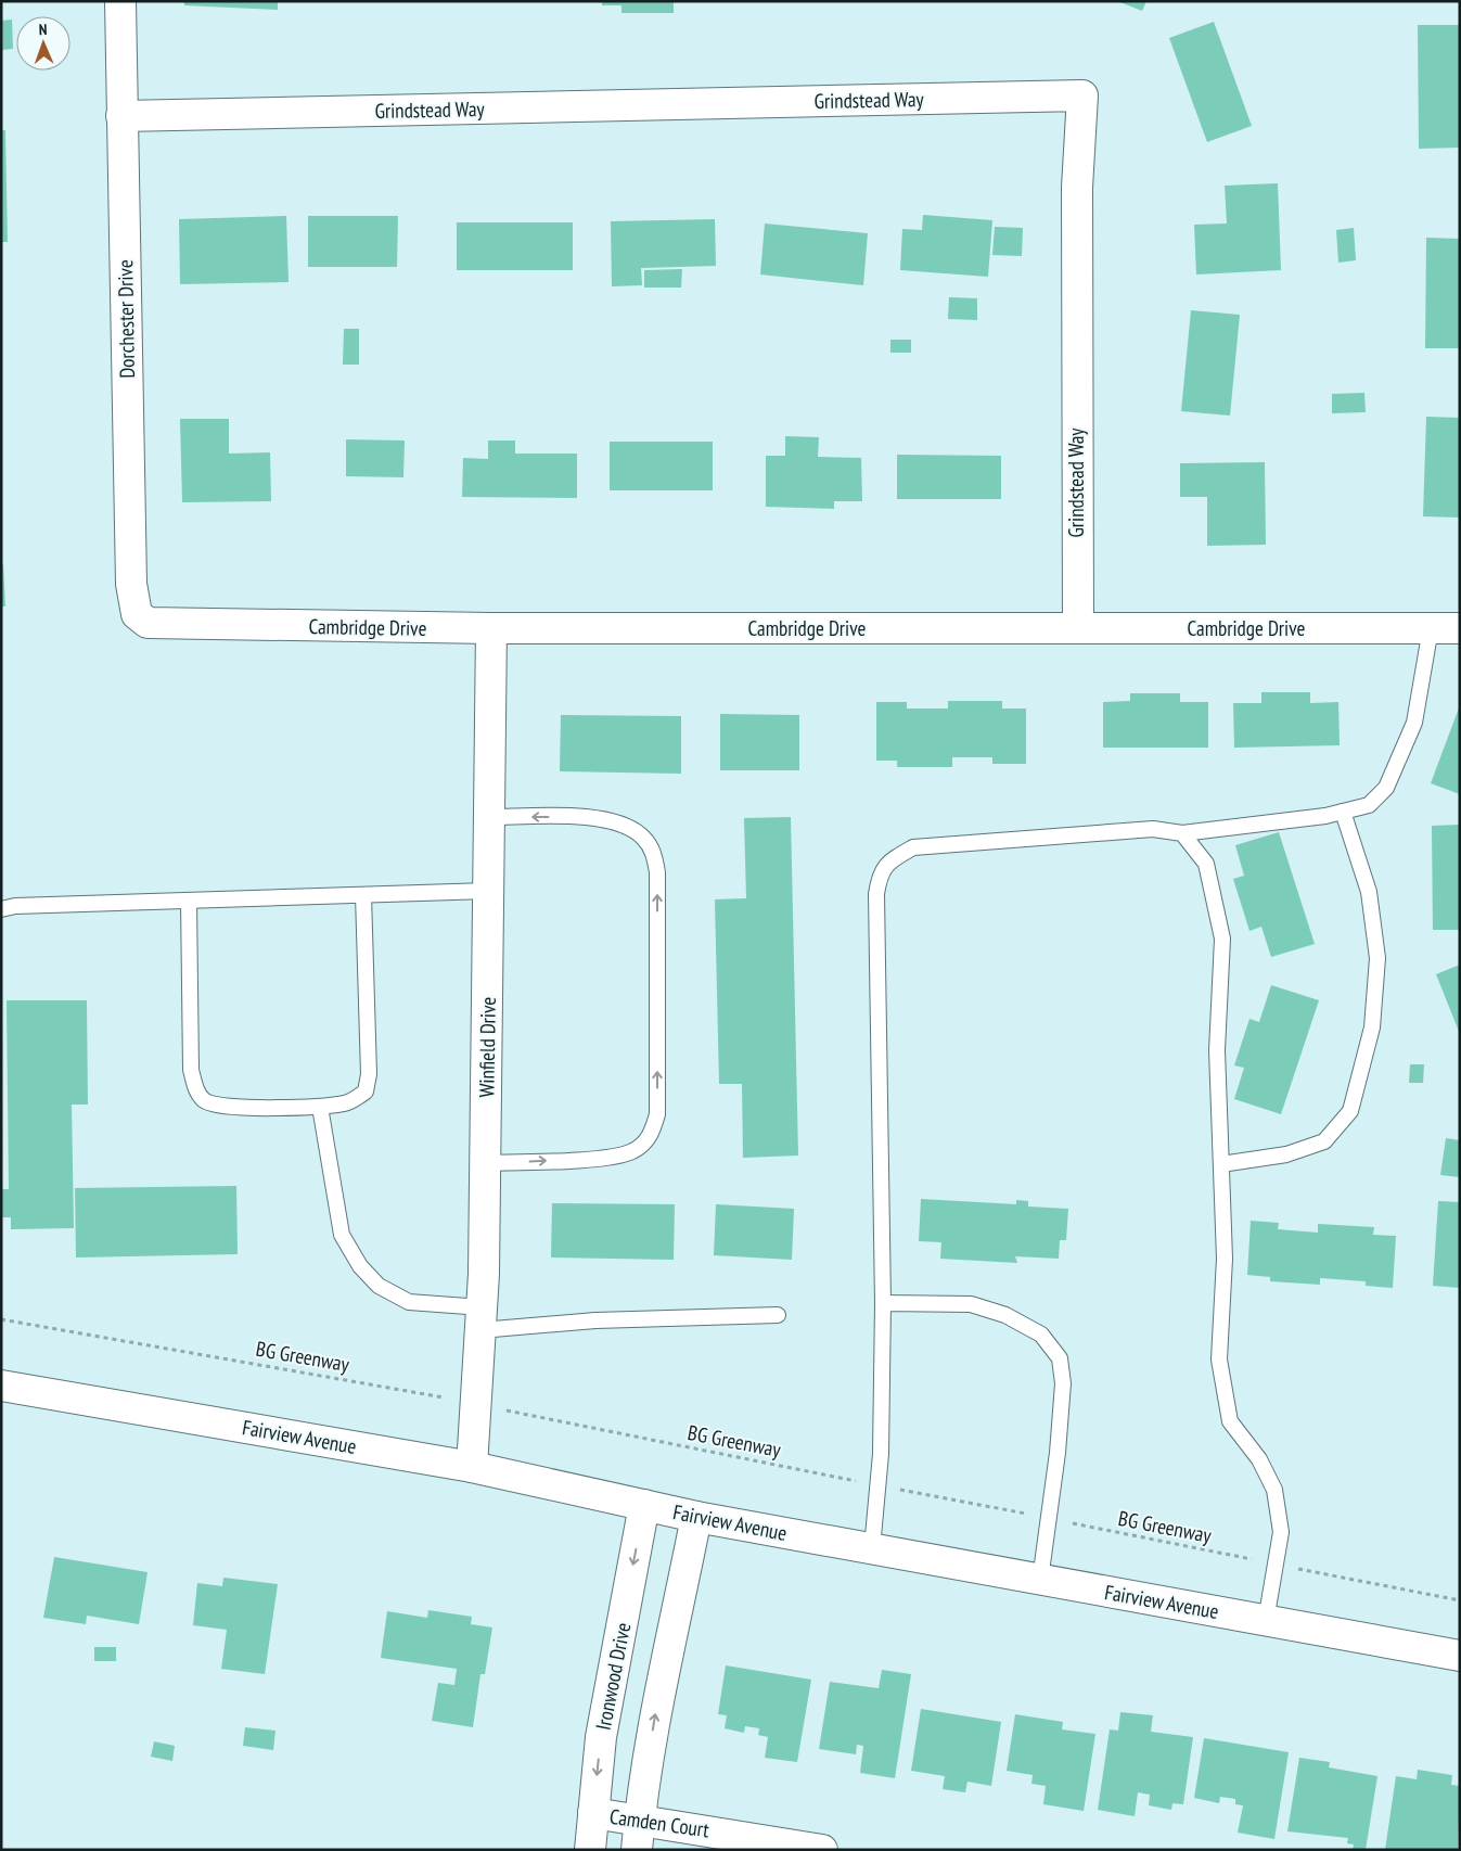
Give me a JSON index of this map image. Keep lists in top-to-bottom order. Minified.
{"streets":{"street":["Grindstead Way","Dorchester Drive","Cambridge Drive","Winfield Drive","Fairview Avenue","Ironwood Drive","Camden Court"],"path":["BG Greenway"]},"crossings":[["Grindstead Way","Dorchester Drive"],["Grindstead Way","Cambridge Drive"],["Dorchester Drive","Cambridge Drive"],["Cambridge Drive","Winfield Drive"],["Winfield Drive","BG Greenway"],["Winfield Drive","Fairview Avenue"],["Fairview Avenue","Ironwood Drive"],["Ironwood Drive","Camden Court"]],"north":"top"}
